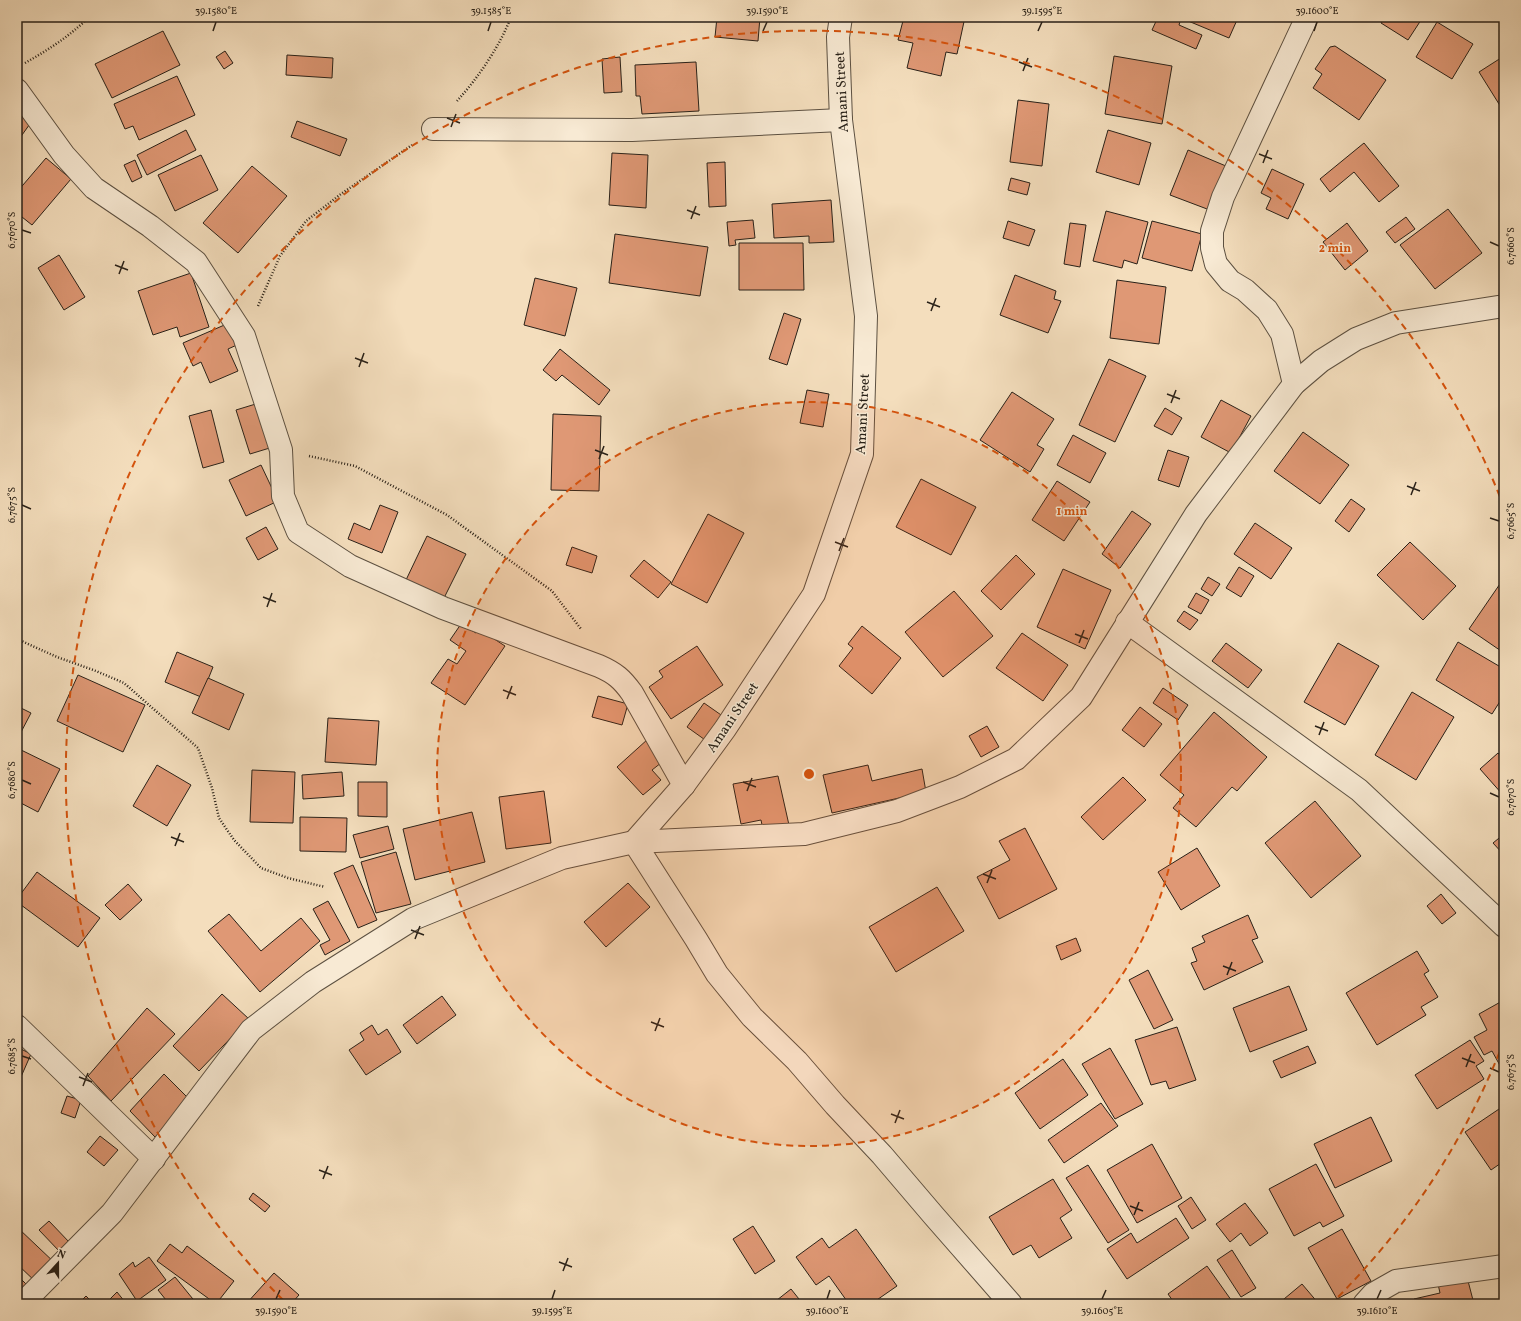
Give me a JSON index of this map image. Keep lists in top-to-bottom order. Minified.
{"streets":{"street":["Amani Street"]},"north":"top","coordinates":["39.1580°E","39.1585°E","39.1590°E","39.1595°E","39.1600°E","6.7670°S","6.7660°S","6.7675°S","6.7665°S","6.7680°S","6.7685°S","39.1605°E","39.1610°E"],"rings":["2 min","1 min"]}
